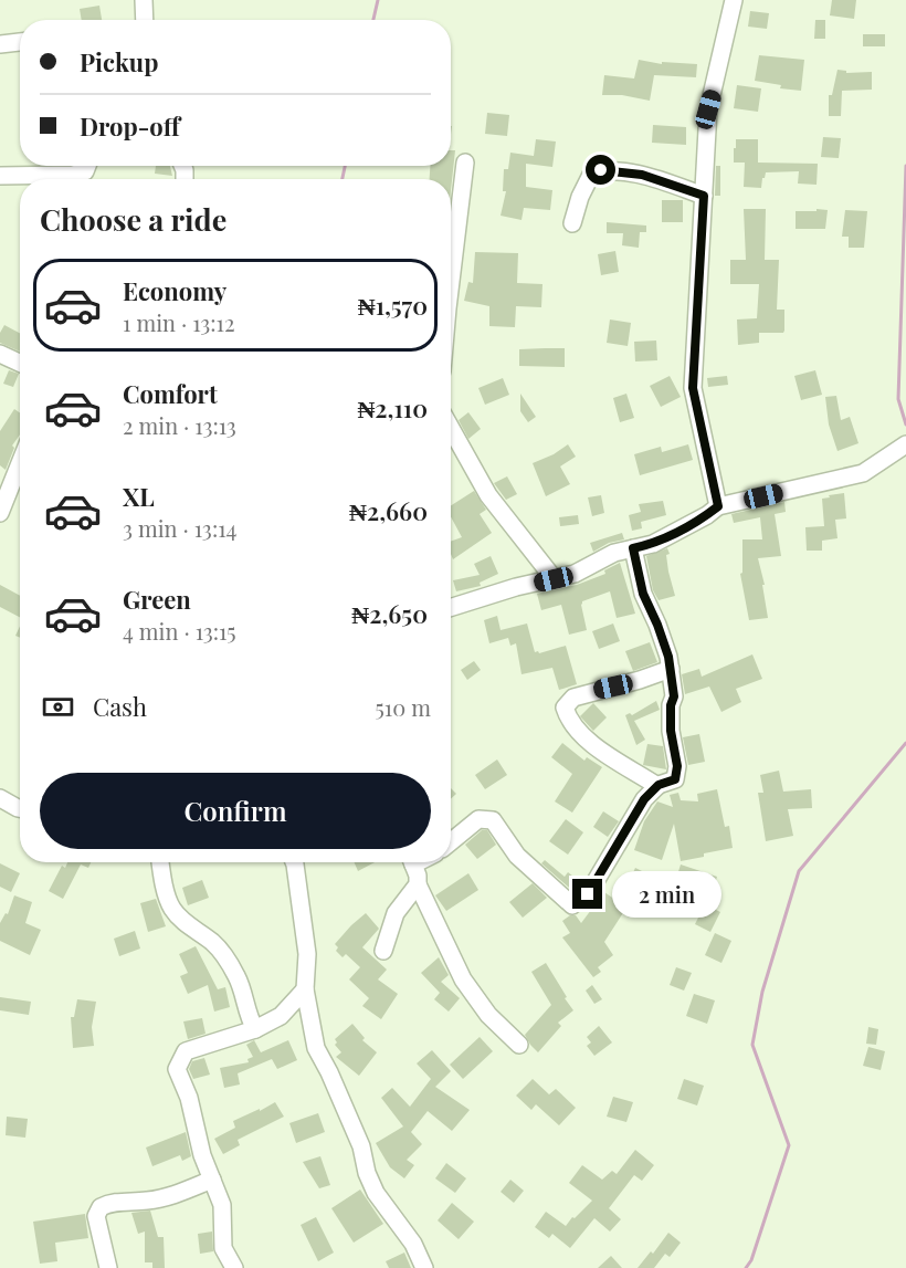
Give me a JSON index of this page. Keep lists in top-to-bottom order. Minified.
{"page":{"banner":["Pickup","Drop-off"],"heading":"Choose a ride","list":[{"name":"Economy","note":"1 min · 13:12","value":"₦1,570"},{"name":"Comfort","note":"2 min · 13:13","value":"₦2,110"},{"name":"XL","note":"3 min · 13:14","value":"₦2,660"},{"name":"Green","note":"4 min · 13:15","value":"₦2,650"}],"pay":["Cash","510 m"],"buttons":"Confirm","bubble":"2 min"}}
